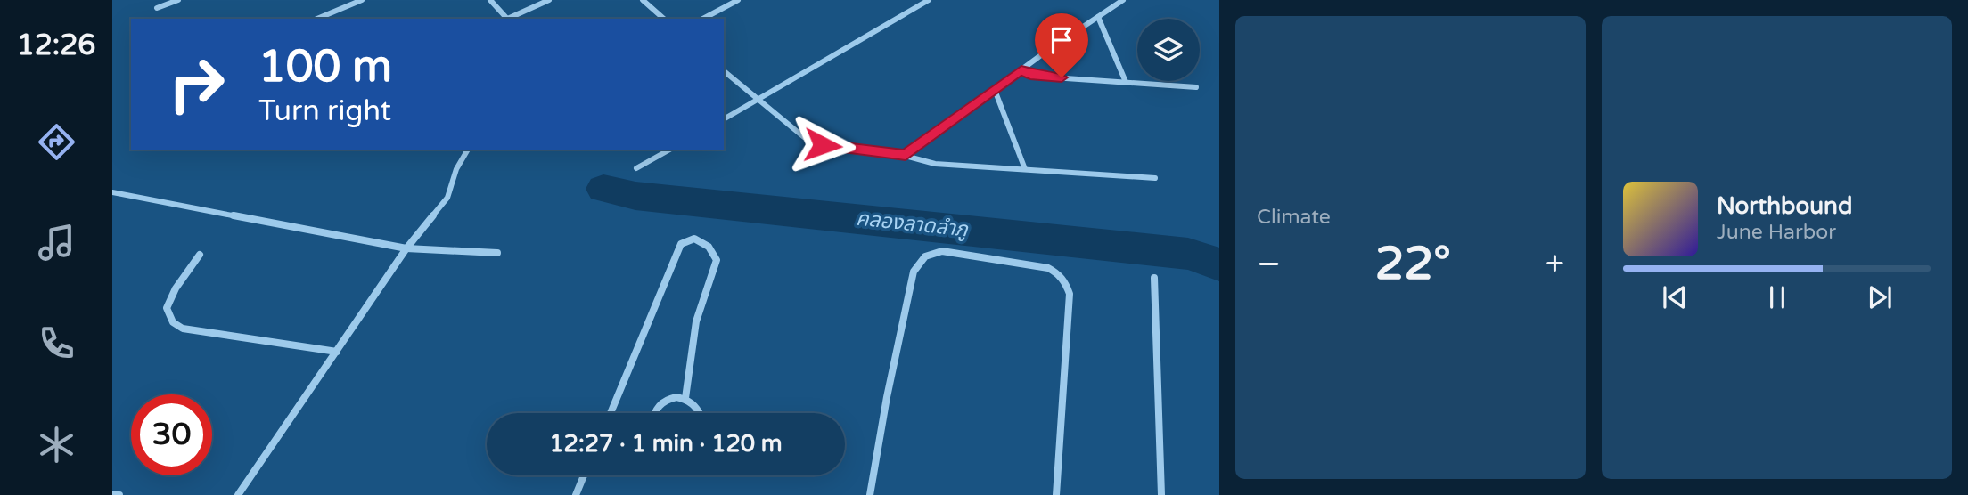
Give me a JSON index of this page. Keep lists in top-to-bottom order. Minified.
{"water":["คลองลาดลำภู"],"page":{"tabs":"12:26","tile":"Climate","turn":["100 m","Turn right"],"song":["Northbound","June Harbor"],"heat":["−","22°","+"],"limit":"30","trip":"12:27 · 1 min · 120 m"}}
